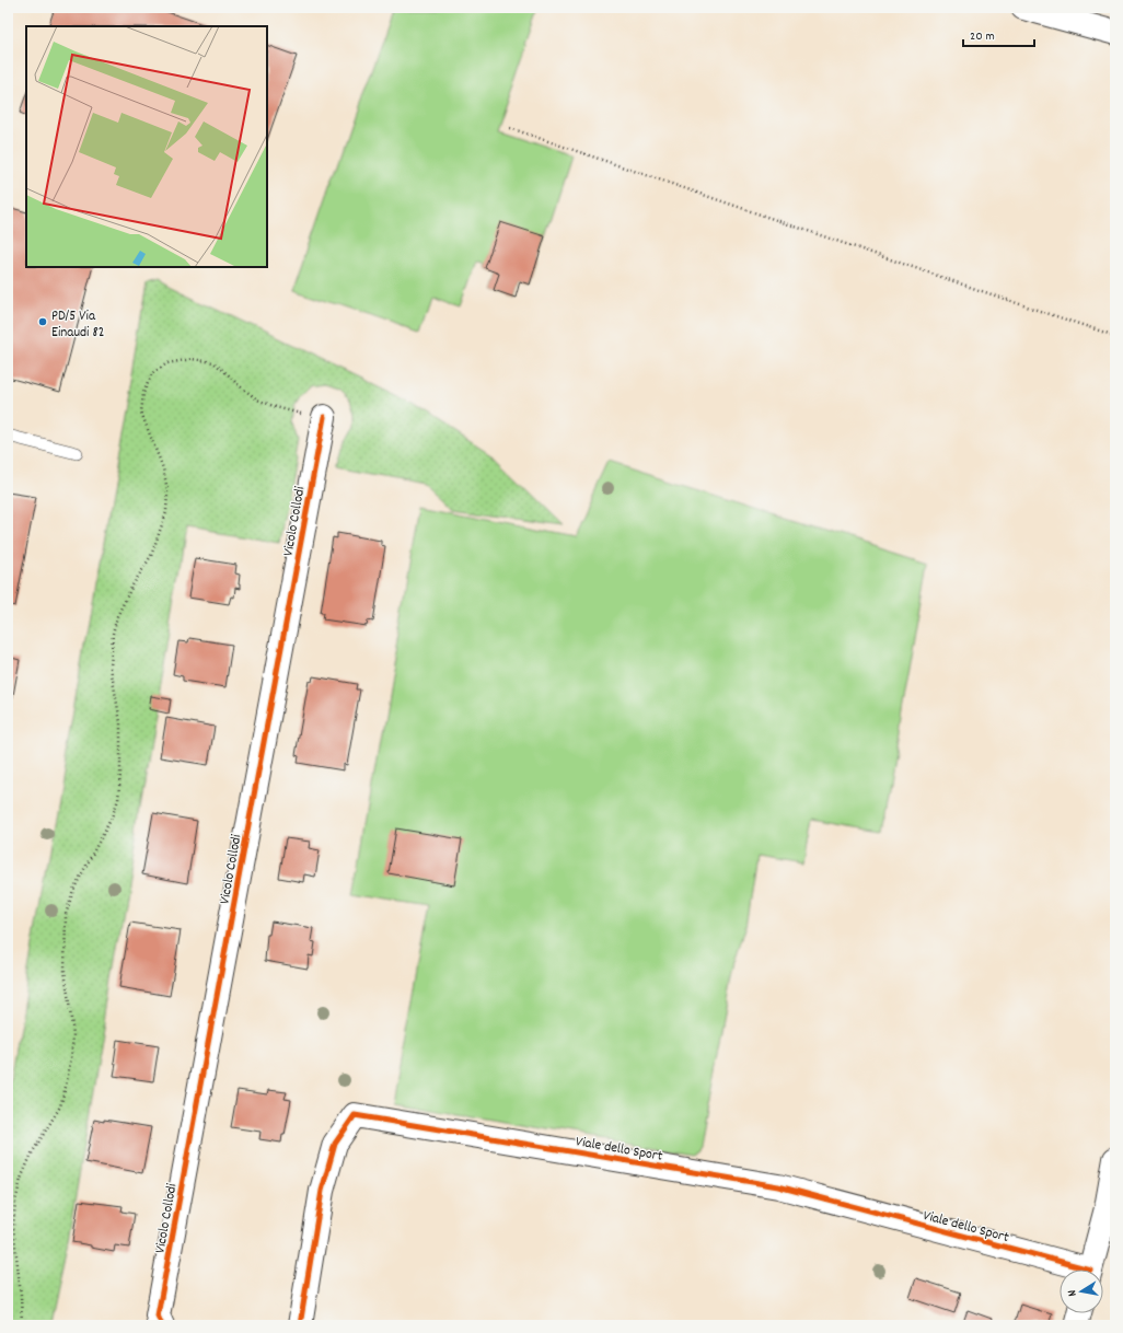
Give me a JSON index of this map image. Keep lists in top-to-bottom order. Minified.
{"streets":{"street":["Vicolo Collodi","Viale dello Sport"]},"places":["PD/5 Via Einaudi 82"],"scale_bar":"20 m","north":"left"}
